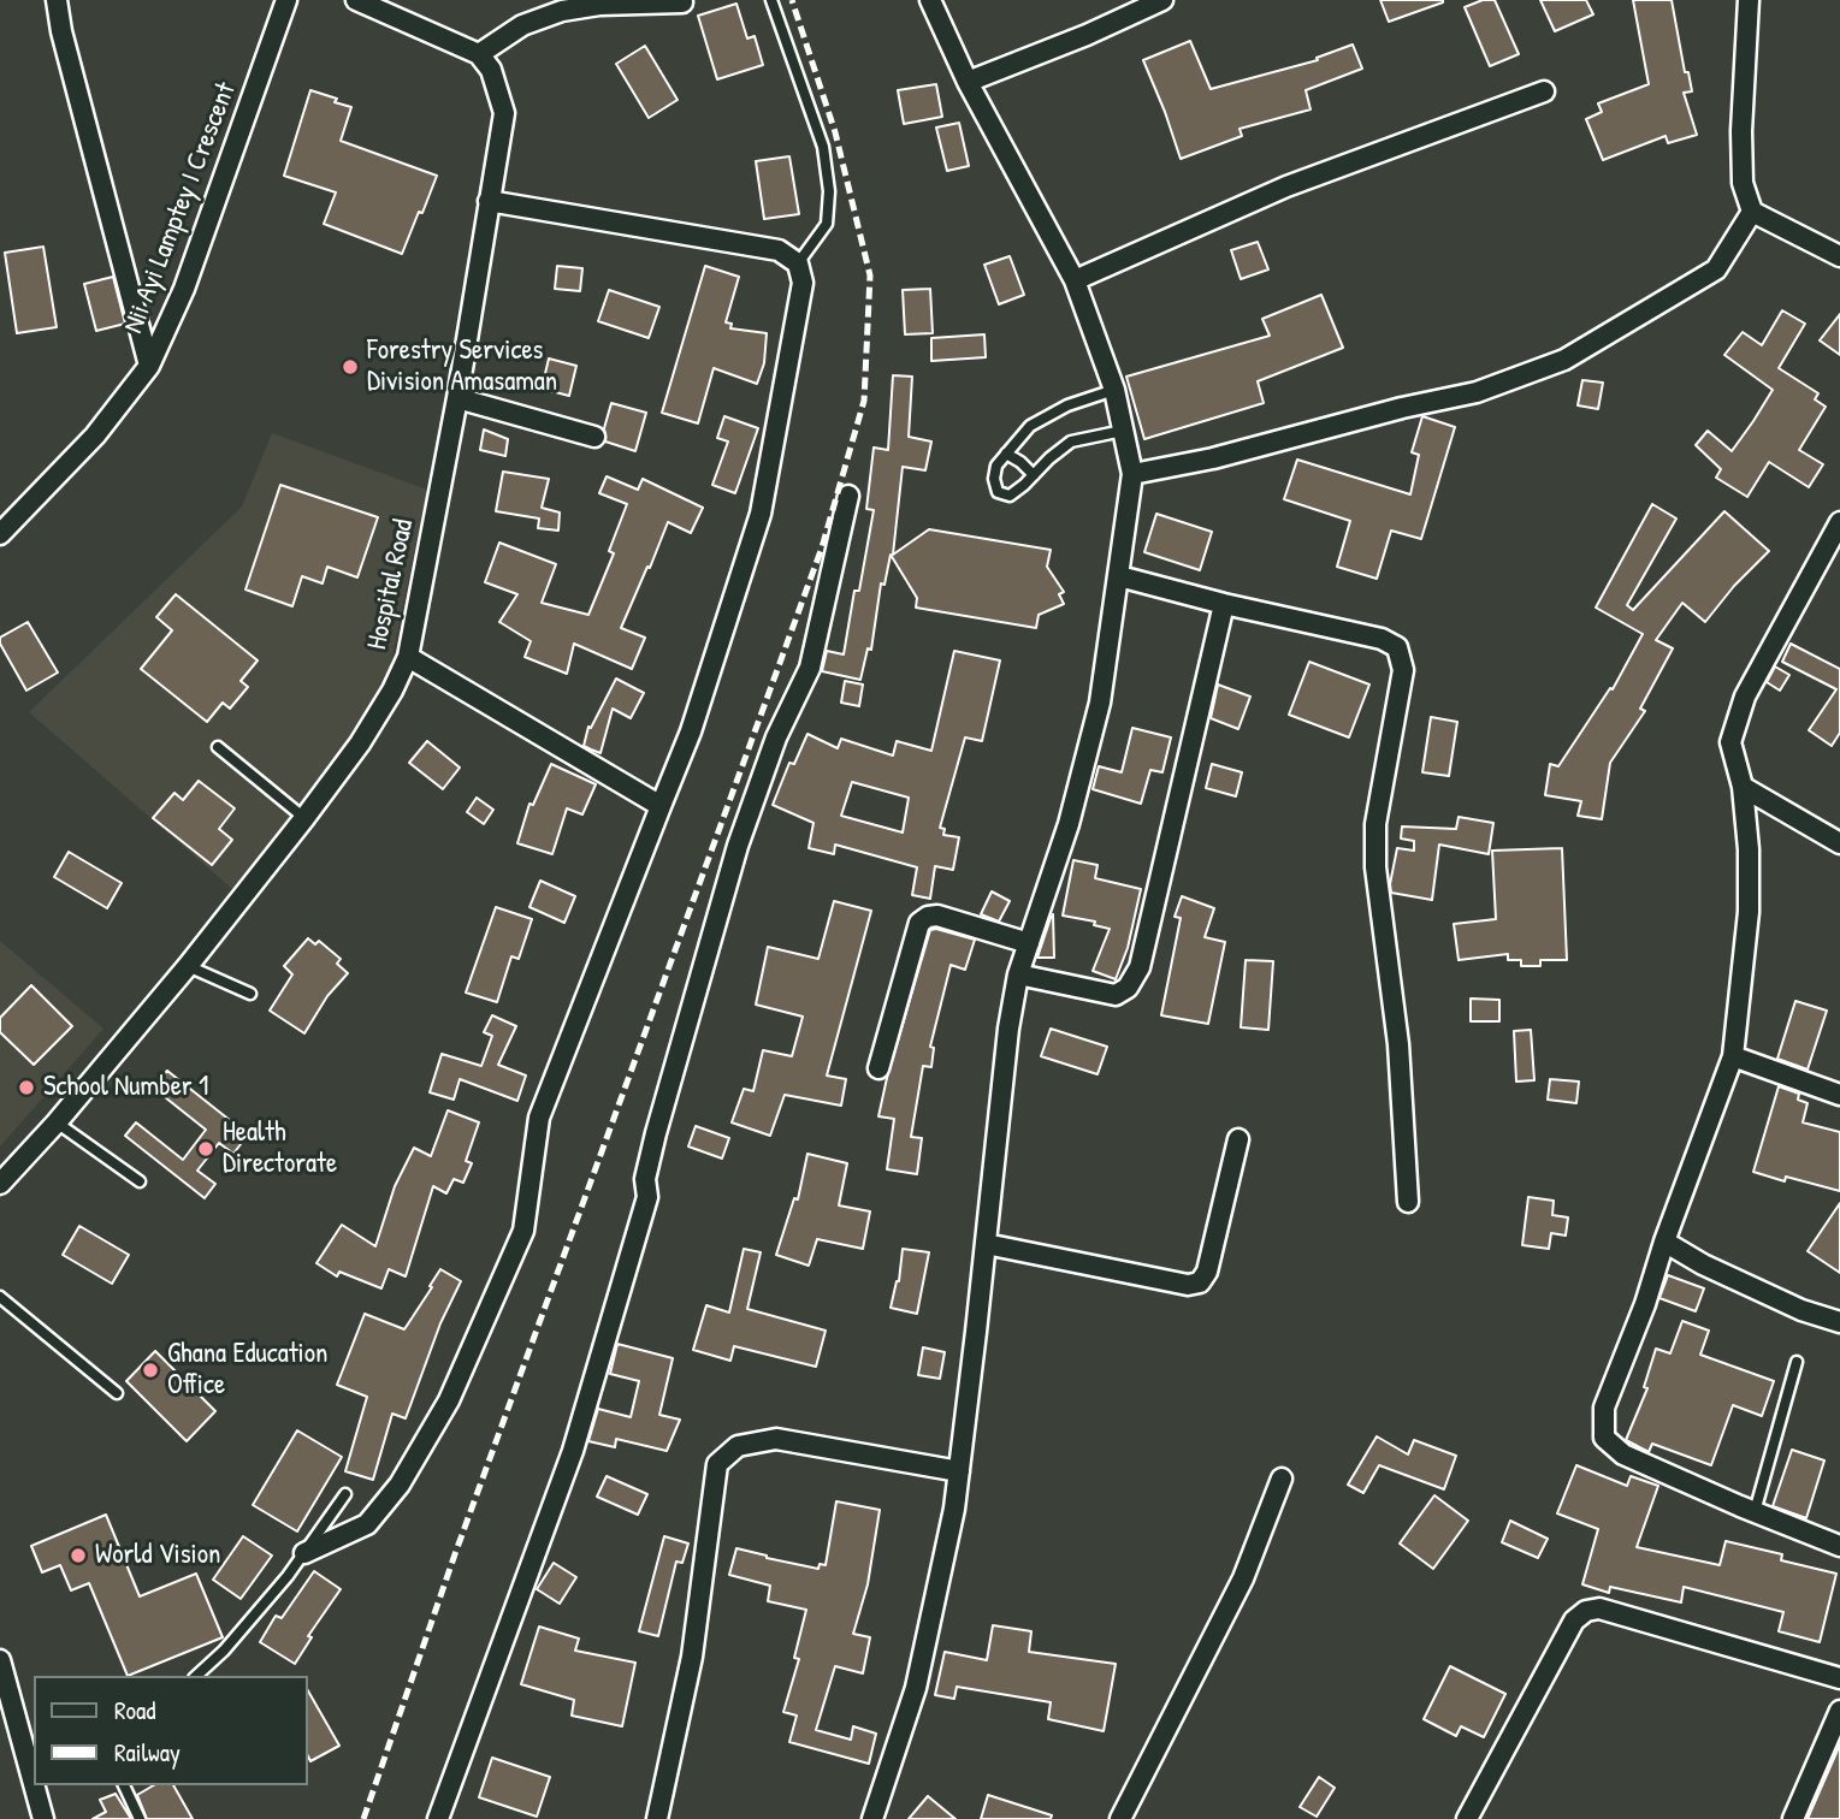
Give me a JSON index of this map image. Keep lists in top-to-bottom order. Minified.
{"streets":{"street":["Nii Ayi Lamptey I Crescent","Hospital Road"]},"places":["Forestry Services Division Amasaman","School Number 1","Health Directorate","Ghana Education Office","World Vision"],"legend":["Road","Railway"]}
